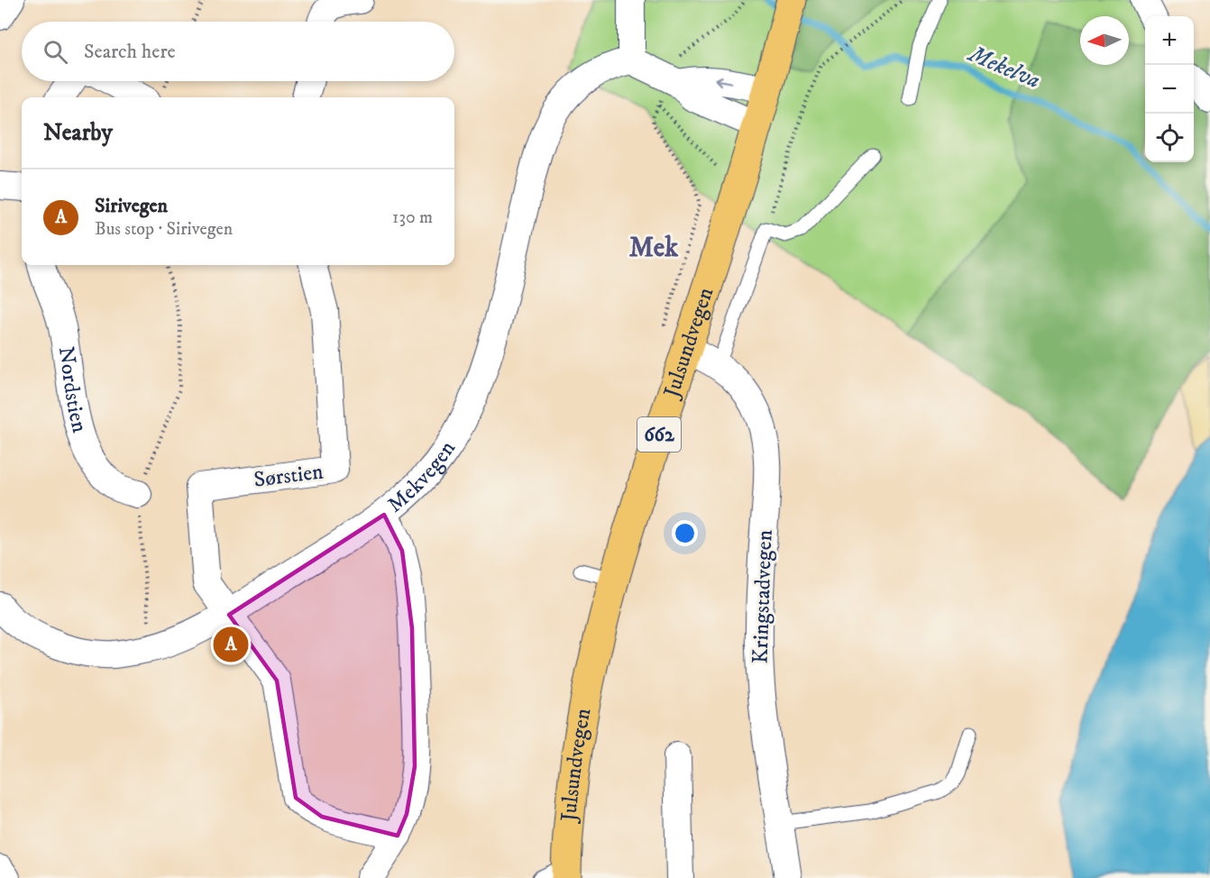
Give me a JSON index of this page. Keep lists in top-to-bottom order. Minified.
{"streets":{"main road":["Julsundvegen","662"],"street":["Nordstien","Mekvegen","Sørstien","Kringstadvegen"]},"crossings":[["Julsundvegen","Kringstadvegen"],["Mekvegen","Sørstien"]],"districts":["Mek"],"water":["Mekelva"],"north":"left","page":{"map_buttons":["+","−"],"search":"Search here","heading":"Nearby","list":[{"mark":"A","name":"Sirivegen","note":"Bus stop · Sirivegen","value":"130 m"}],"pins":"A"}}
